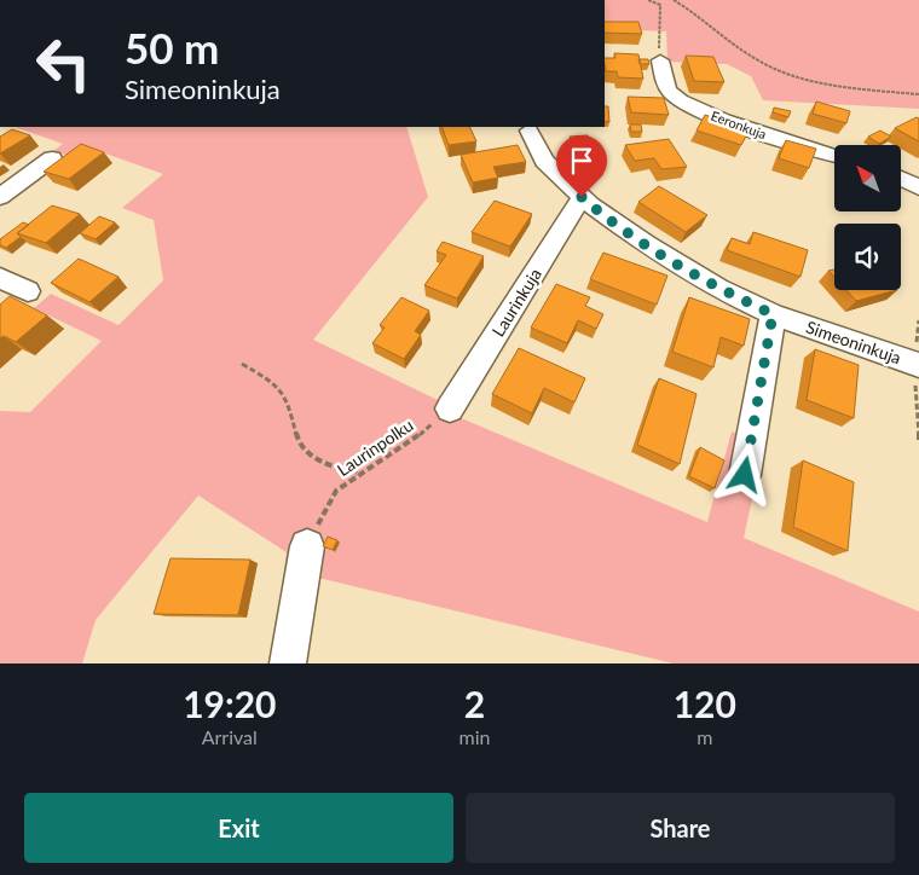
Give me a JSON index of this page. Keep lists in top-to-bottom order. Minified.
{"streets":{"street":["Eeronkuja","Laurinkuja","Simeoninkuja"],"path":["Laurinpolku"]},"crossings":[["Laurinkuja","Simeoninkuja"],["Laurinkuja","Laurinpolku"]],"north":"top left","page":{"turn":["50 m","Simeoninkuja"],"eta":["19:20","Arrival","2","min","120","m"],"buttons":["Exit","Share"]}}
